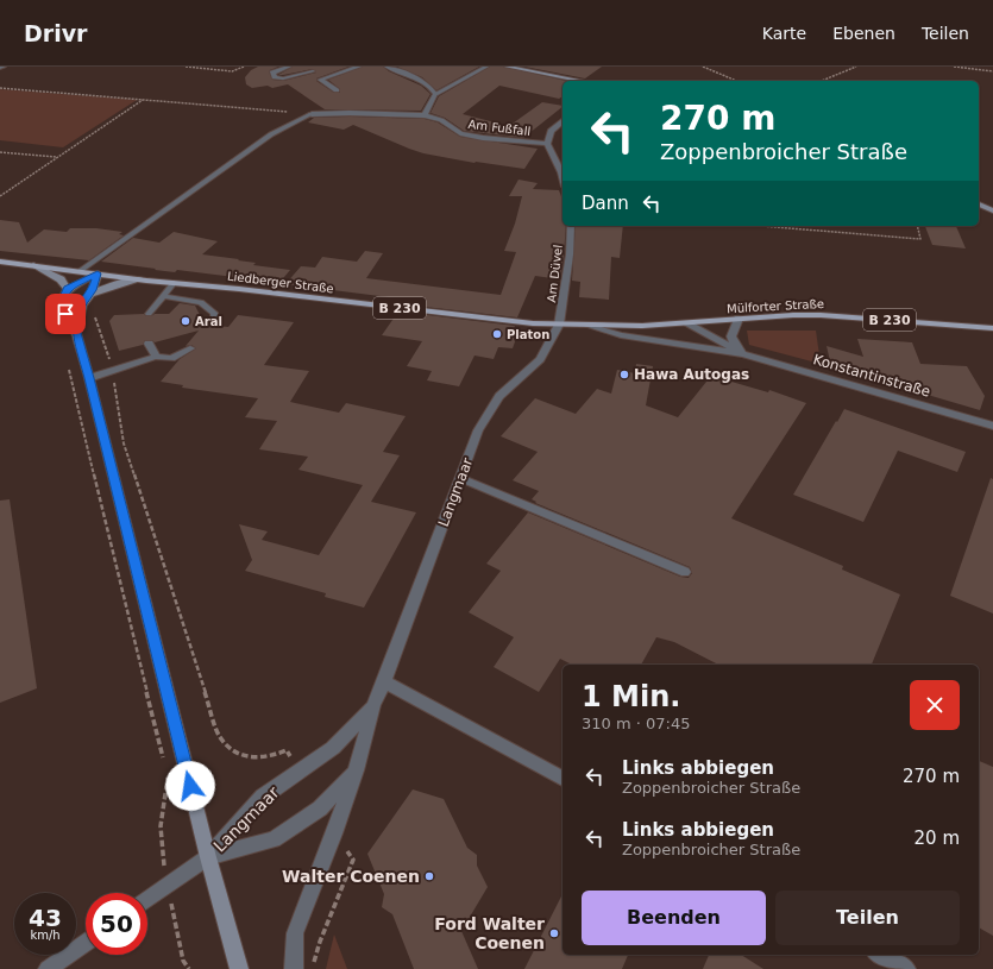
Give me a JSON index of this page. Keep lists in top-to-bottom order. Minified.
{"streets":{"main road":["Liedberger Straße","Mülforter Straße","B 230"],"street":["Am Fußfall","Am Düvel","Konstantinstraße","Langmaar"]},"crossings":[["Am Düvel","Liedberger Straße"],["Am Düvel","Mülforter Straße"],["Am Düvel","Langmaar"],["Liedberger Straße","Mülforter Straße"],["Liedberger Straße","Langmaar"],["Mülforter Straße","Konstantinstraße"],["Mülforter Straße","Langmaar"]],"places":["Aral","Platon","Hawa Autogas","Walter Coenen","Ford Walter Coenen"],"page":{"header":"Drivr","nav":["Karte","Ebenen","Teilen"],"turn":["270 m","Zoppenbroicher Straße"],"then":"Dann","heading":["1 Min.","310 m · 07:45"],"list":[{"name":"Links abbiegen","note":"Zoppenbroicher Straße","value":"270 m"},{"name":"Links abbiegen","note":"Zoppenbroicher Straße","value":"20 m"}],"buttons":["Beenden","Teilen"],"speed":"43 km/h","limit":"50"}}
